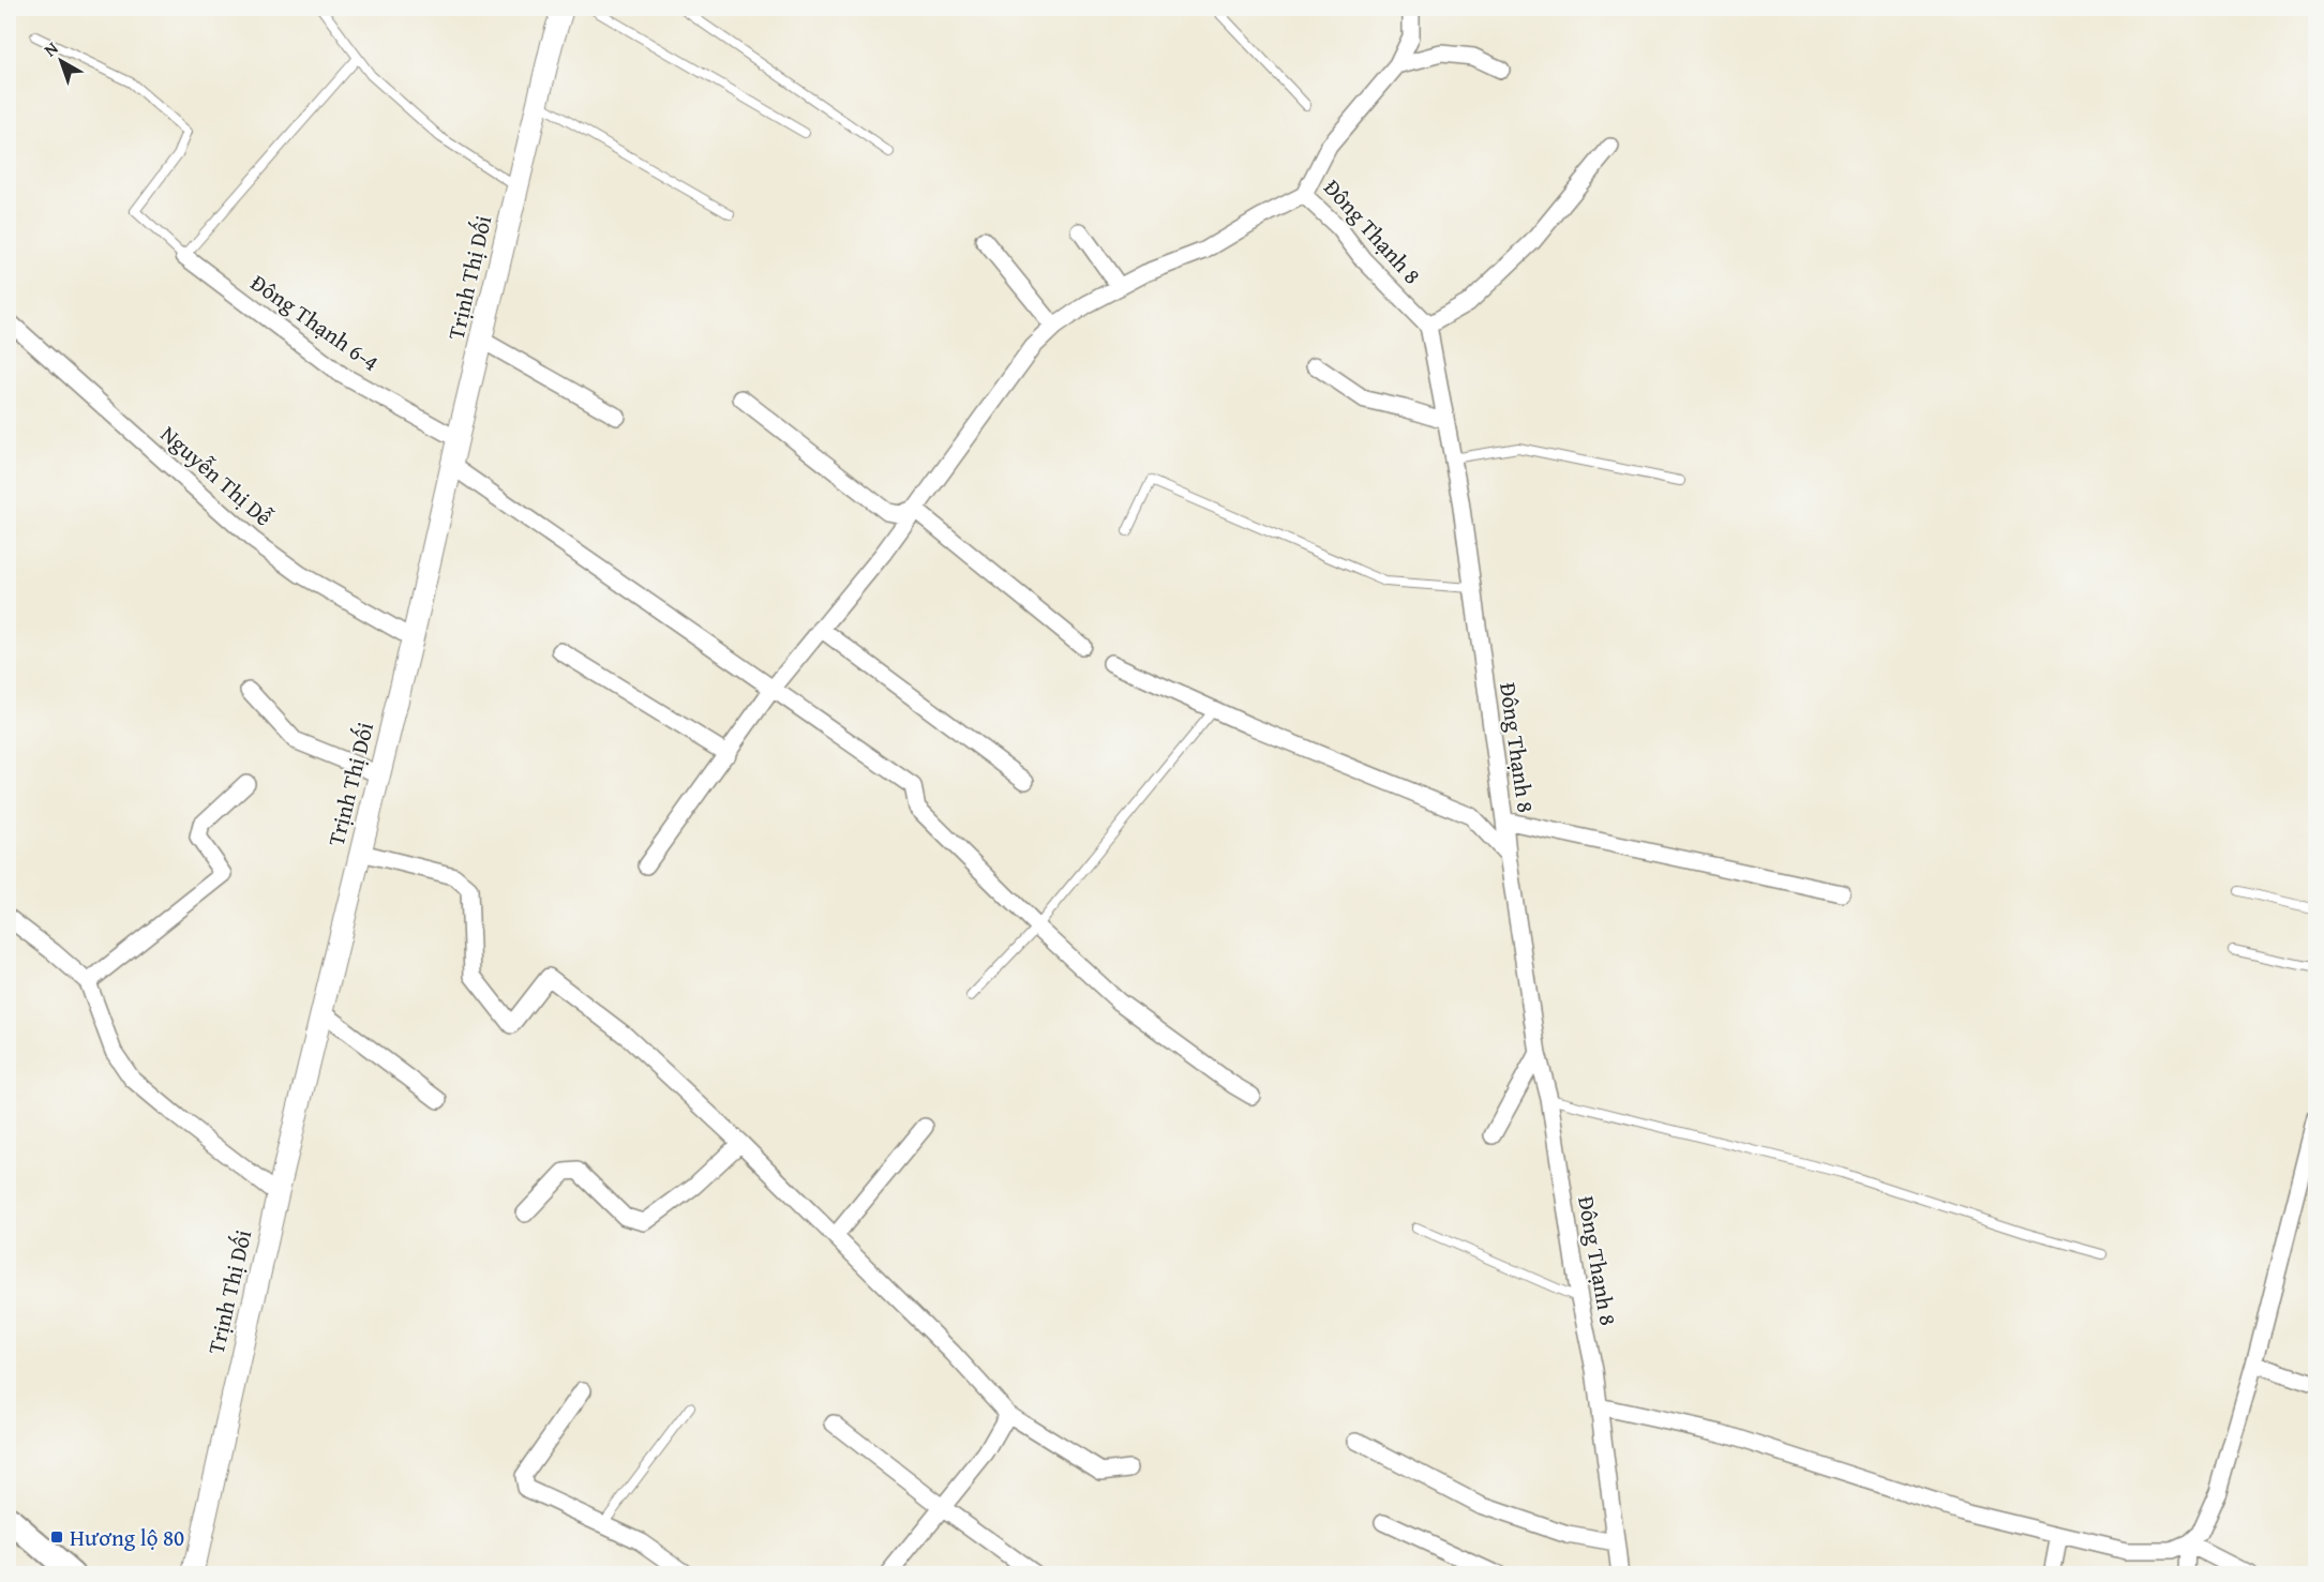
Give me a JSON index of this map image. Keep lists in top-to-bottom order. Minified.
{"streets":{"street":["Đông Thạnh 8","Trịnh Thị Dối","Đông Thạnh 6-4","Nguyễn Thị Dễ"]},"crossings":[["Trịnh Thị Dối","Đông Thạnh 6-4"],["Trịnh Thị Dối","Nguyễn Thị Dễ"]],"places":{"transit":["Hương lộ 80"]},"north":"top left"}
